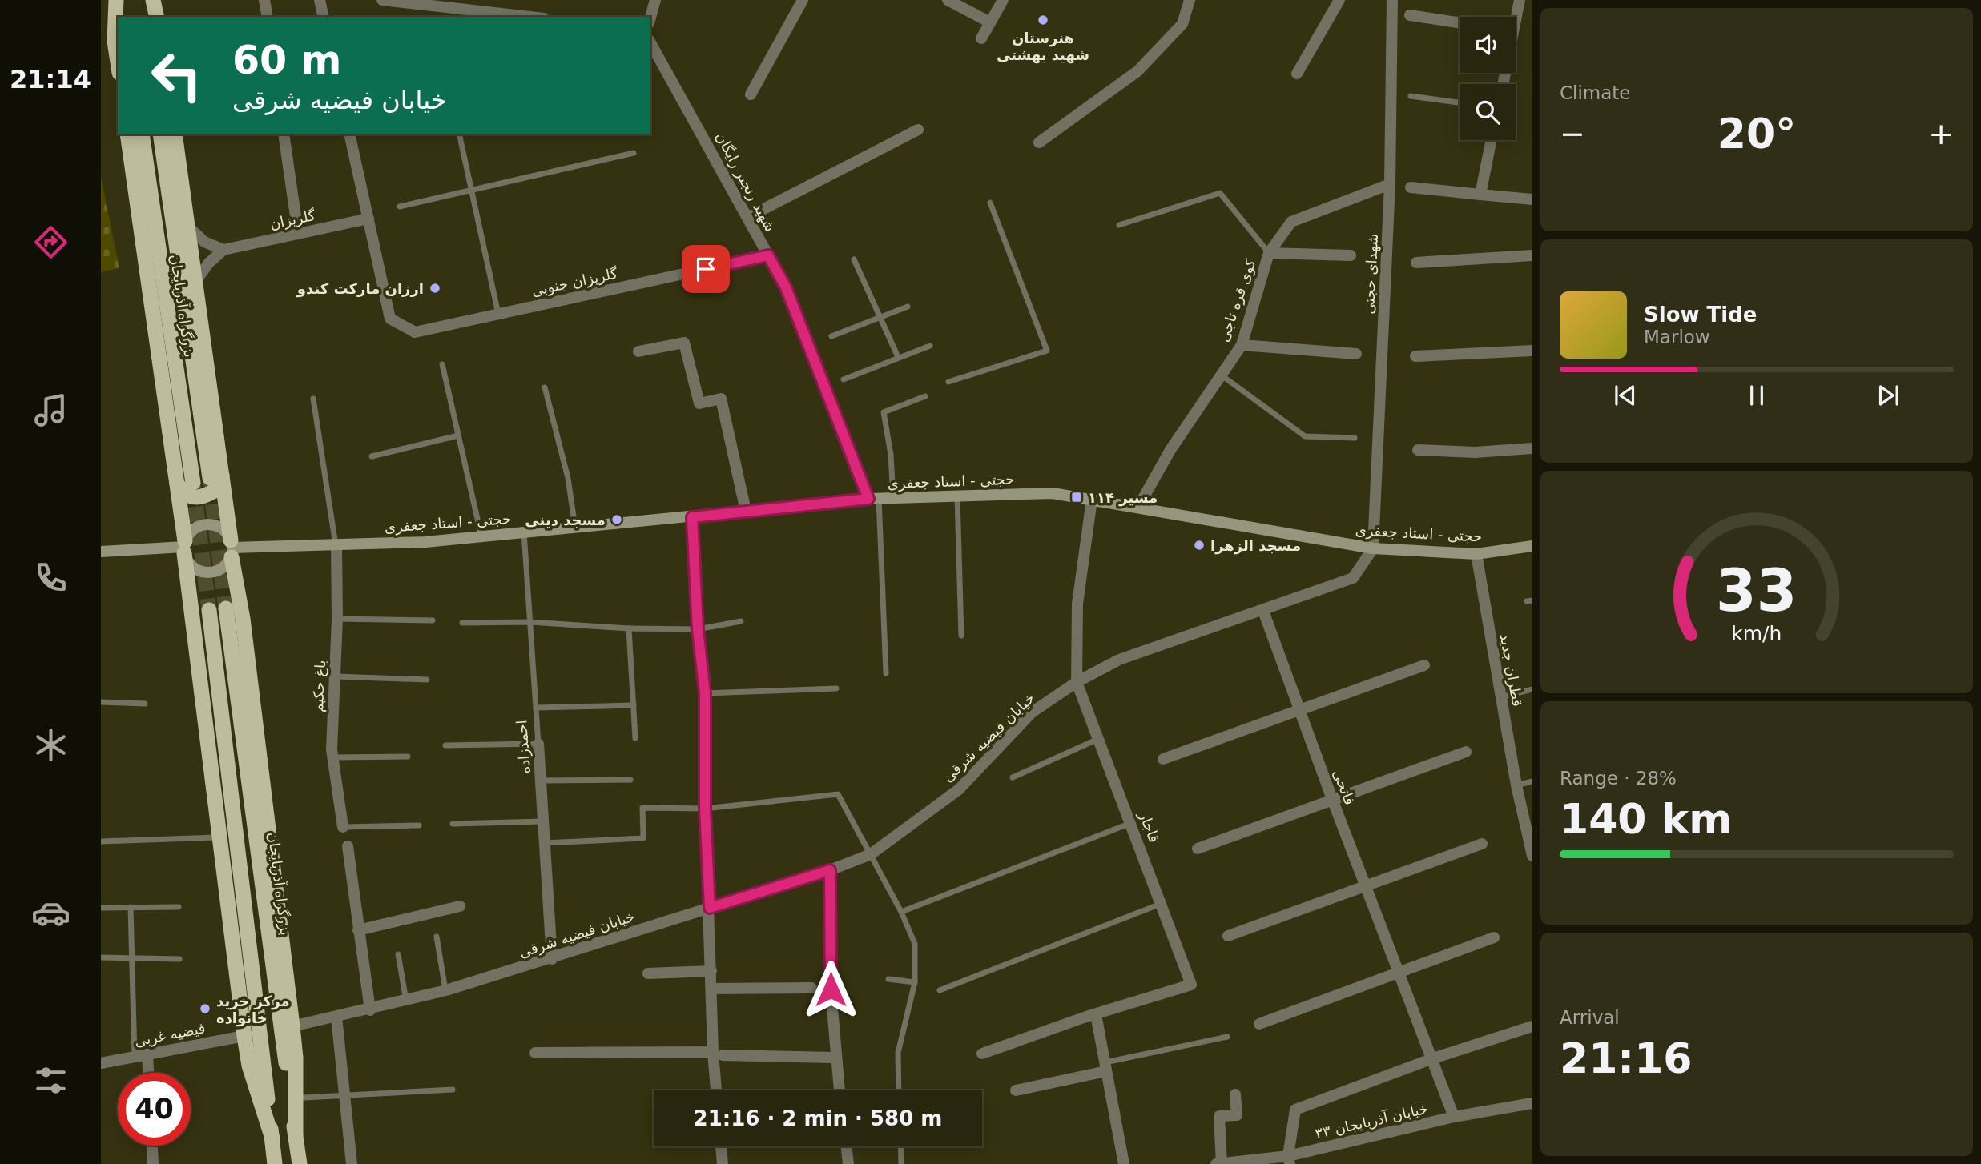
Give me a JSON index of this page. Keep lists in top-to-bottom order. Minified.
{"streets":{"highway":["بزرگراه آذربایجان"],"main road":["حجتی - استاد جعفری"],"street":["شهید رنجبر رایگان","گلریزان","شهدای حجتی","گلریزان جنوبی","کوی قره تاجی","قطران جدید","باغ حکیم","خیابان فیضیه شرقی","احمدزاده","فاتحی","قاجار","فیضیه غربی","خیابان آذربایجان ۳۳"]},"crossings":[["شهید رنجبر رایگان","گلریزان جنوبی"],["شهید رنجبر رایگان","حجتی - استاد جعفری"],["گلریزان","گلریزان جنوبی"],["شهدای حجتی","کوی قره تاجی"],["شهدای حجتی","حجتی - استاد جعفری"],["شهدای حجتی","خیابان فیضیه شرقی"],["کوی قره تاجی","حجتی - استاد جعفری"],["حجتی - استاد جعفری","قطران جدید"],["حجتی - استاد جعفری","باغ حکیم"],["حجتی - استاد جعفری","خیابان فیضیه شرقی"],["حجتی - استاد جعفری","احمدزاده"],["خیابان فیضیه شرقی","احمدزاده"],["خیابان فیضیه شرقی","فاتحی"],["خیابان فیضیه شرقی","قاجار"],["فاتحی","خیابان آذربایجان ۳۳"]],"places":{"other":["هنرستان شهید بهشتی","ارزان مارکت کندو","مسجد دینی","مسجد الزهرا","مرکز خرید خانواده"],"transit":["مسیر ۱۱۴"]},"page":{"tabs":"21:14","tile":["Climate",["Range · 28%","140 km"],["Arrival","21:16"]],"turn":["60 m","خیابان فیضیه شرقی"],"heat":["−","20°","+"],"song":["Slow Tide","Marlow"],"limit":"40","trip":"21:16 · 2 min · 580 m","gauge":["33","km/h"]}}
